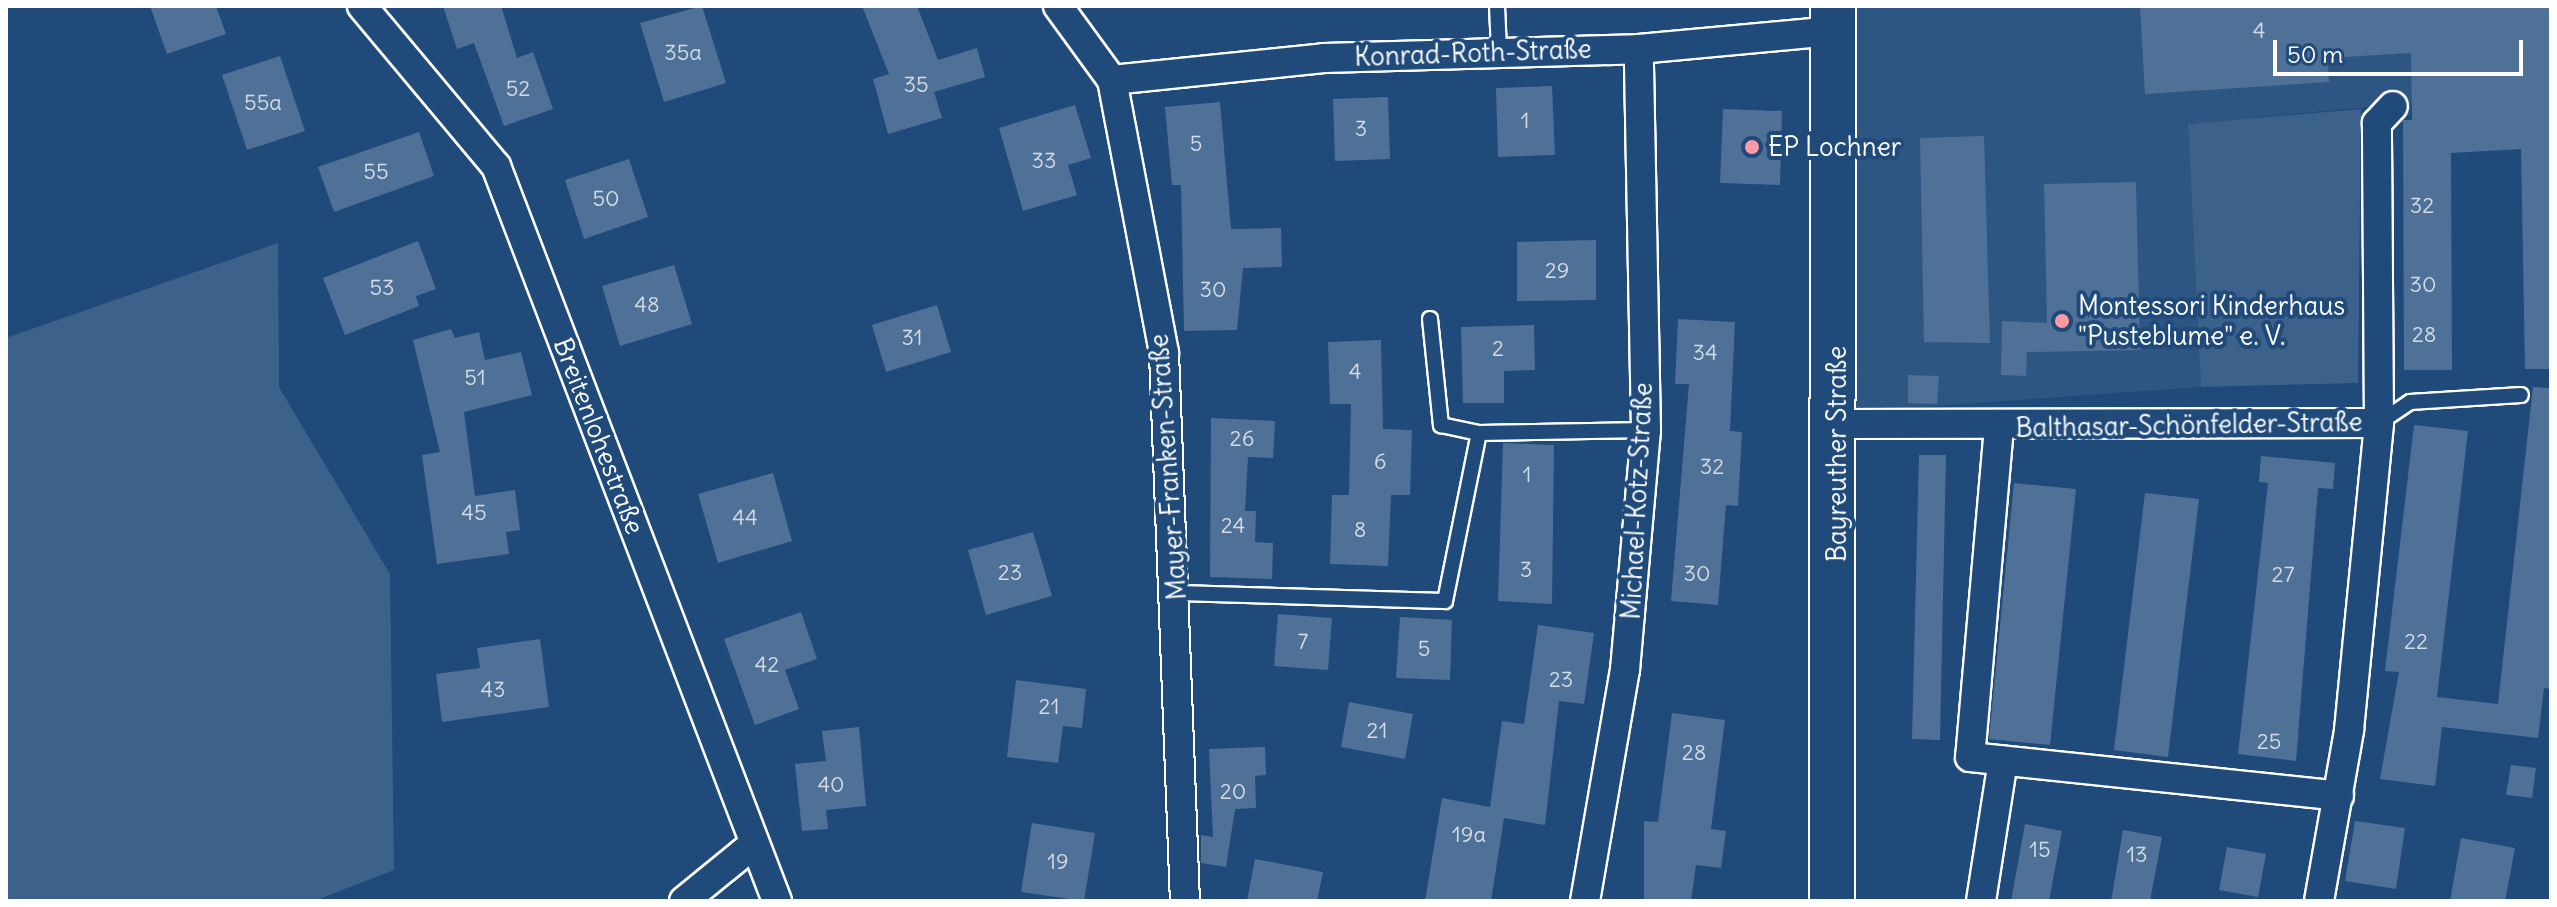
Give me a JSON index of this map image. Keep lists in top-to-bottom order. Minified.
{"streets":{"main road":["Bayreuther Straße"],"street":["Konrad-Roth-Straße","Balthasar-Schönfelder-Straße","Breitenlohestraße","Mayer-Franken-Straße","Michael-Kotz-Straße"]},"crossings":[["Konrad-Roth-Straße","Bayreuther Straße"],["Konrad-Roth-Straße","Mayer-Franken-Straße"],["Konrad-Roth-Straße","Michael-Kotz-Straße"],["Balthasar-Schönfelder-Straße","Bayreuther Straße"]],"places":["EP Lochner","Montessori Kinderhaus \"Pusteblume\" e. V."],"house_numbers":["4","35a","35","52","55a","1","3","5","33","55","50","32","29","30","53","30","48","28","31","2","34","4","51","26","6","32","1","45","44","24","8","3","23","30","27","7","22","5","42","23","43","21","21","25","28","40","20","19a","15","13","19"],"scale_bar":"50 m"}
